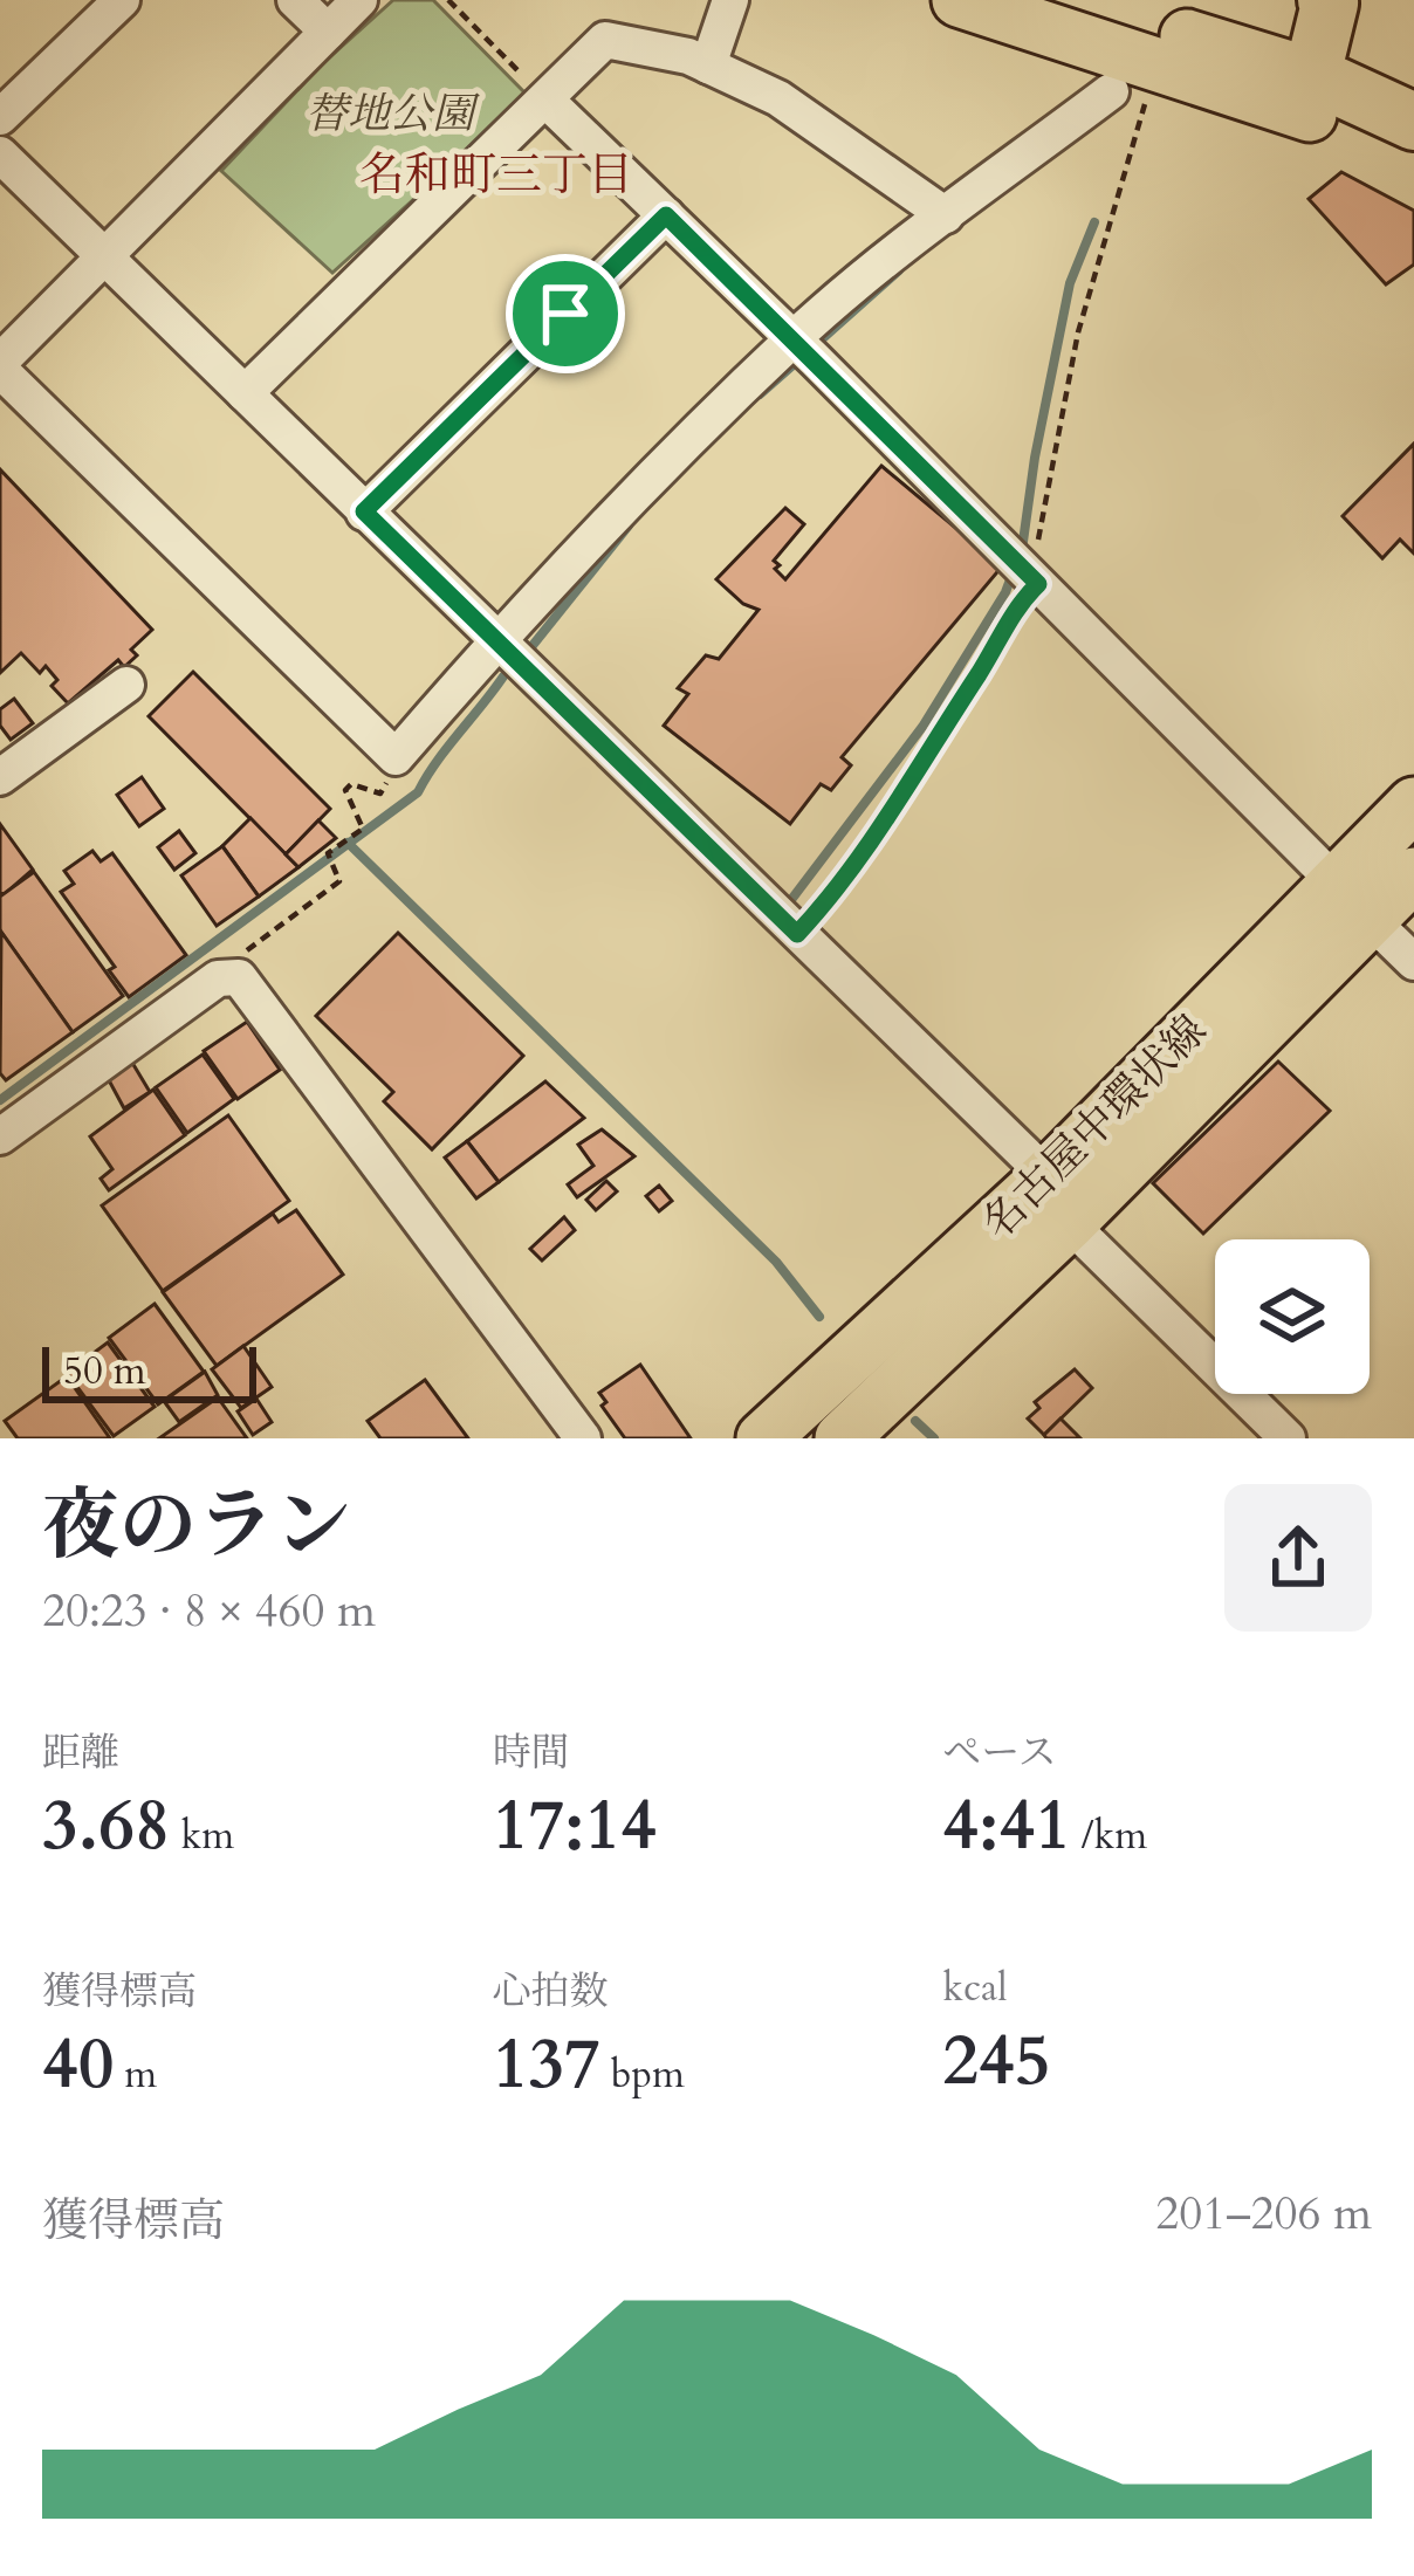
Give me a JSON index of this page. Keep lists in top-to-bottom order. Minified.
{"streets":{"main road":["名古屋中環状線"]},"districts":["名和町三丁目"],"parks":["替地公園"],"scale_bar":"50 m","page":{"scale":"50 m","heading":["夜のラン","20:23 · 8 × 460 m"],"stats":[["距離","3.68 km"],["時間","17:14"],["ペース","4:41 /km"],["獲得標高","40 m"],["心拍数","137 bpm"],["kcal","245"]],"chart":["獲得標高","201–206 m"]}}
